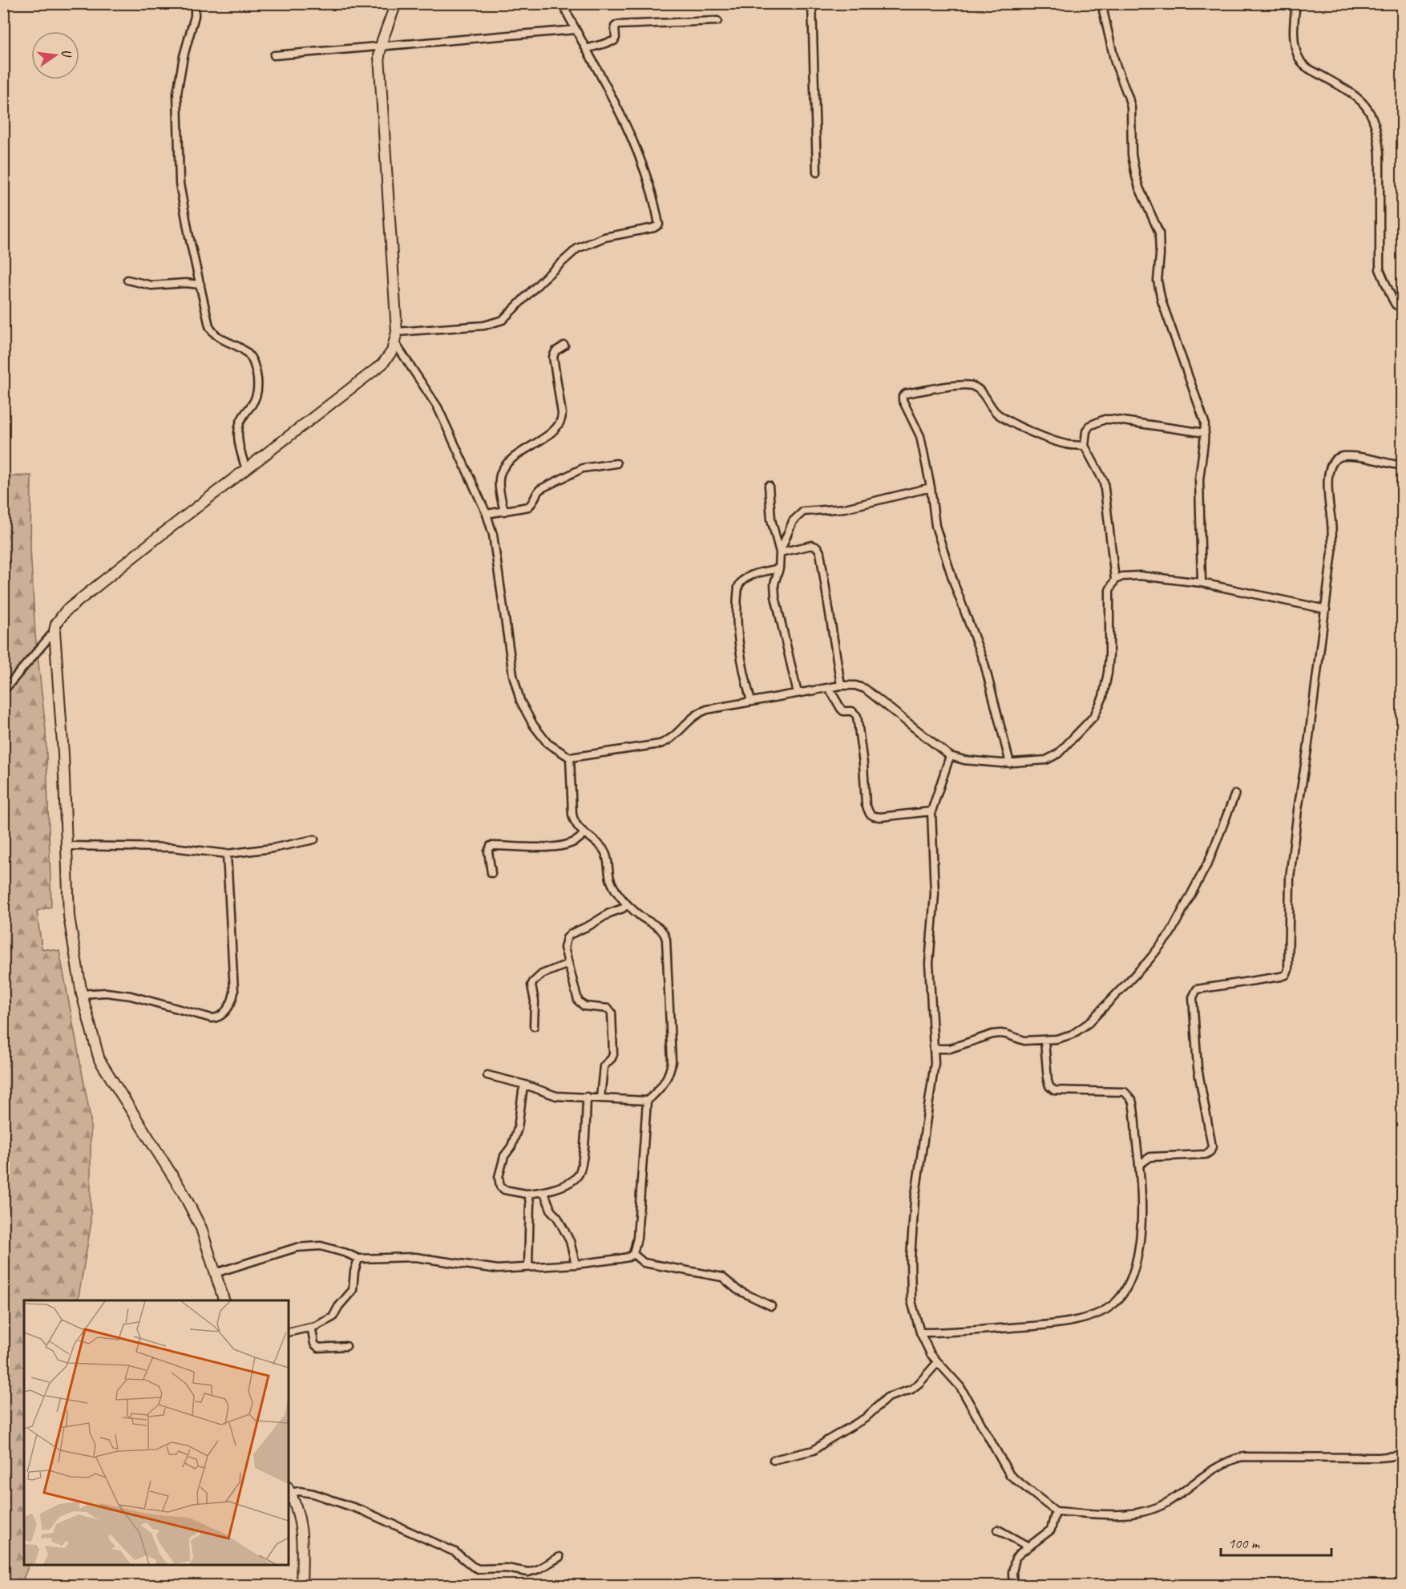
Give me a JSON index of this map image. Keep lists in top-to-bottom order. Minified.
{"scale_bar":"100 m","north":"right"}
